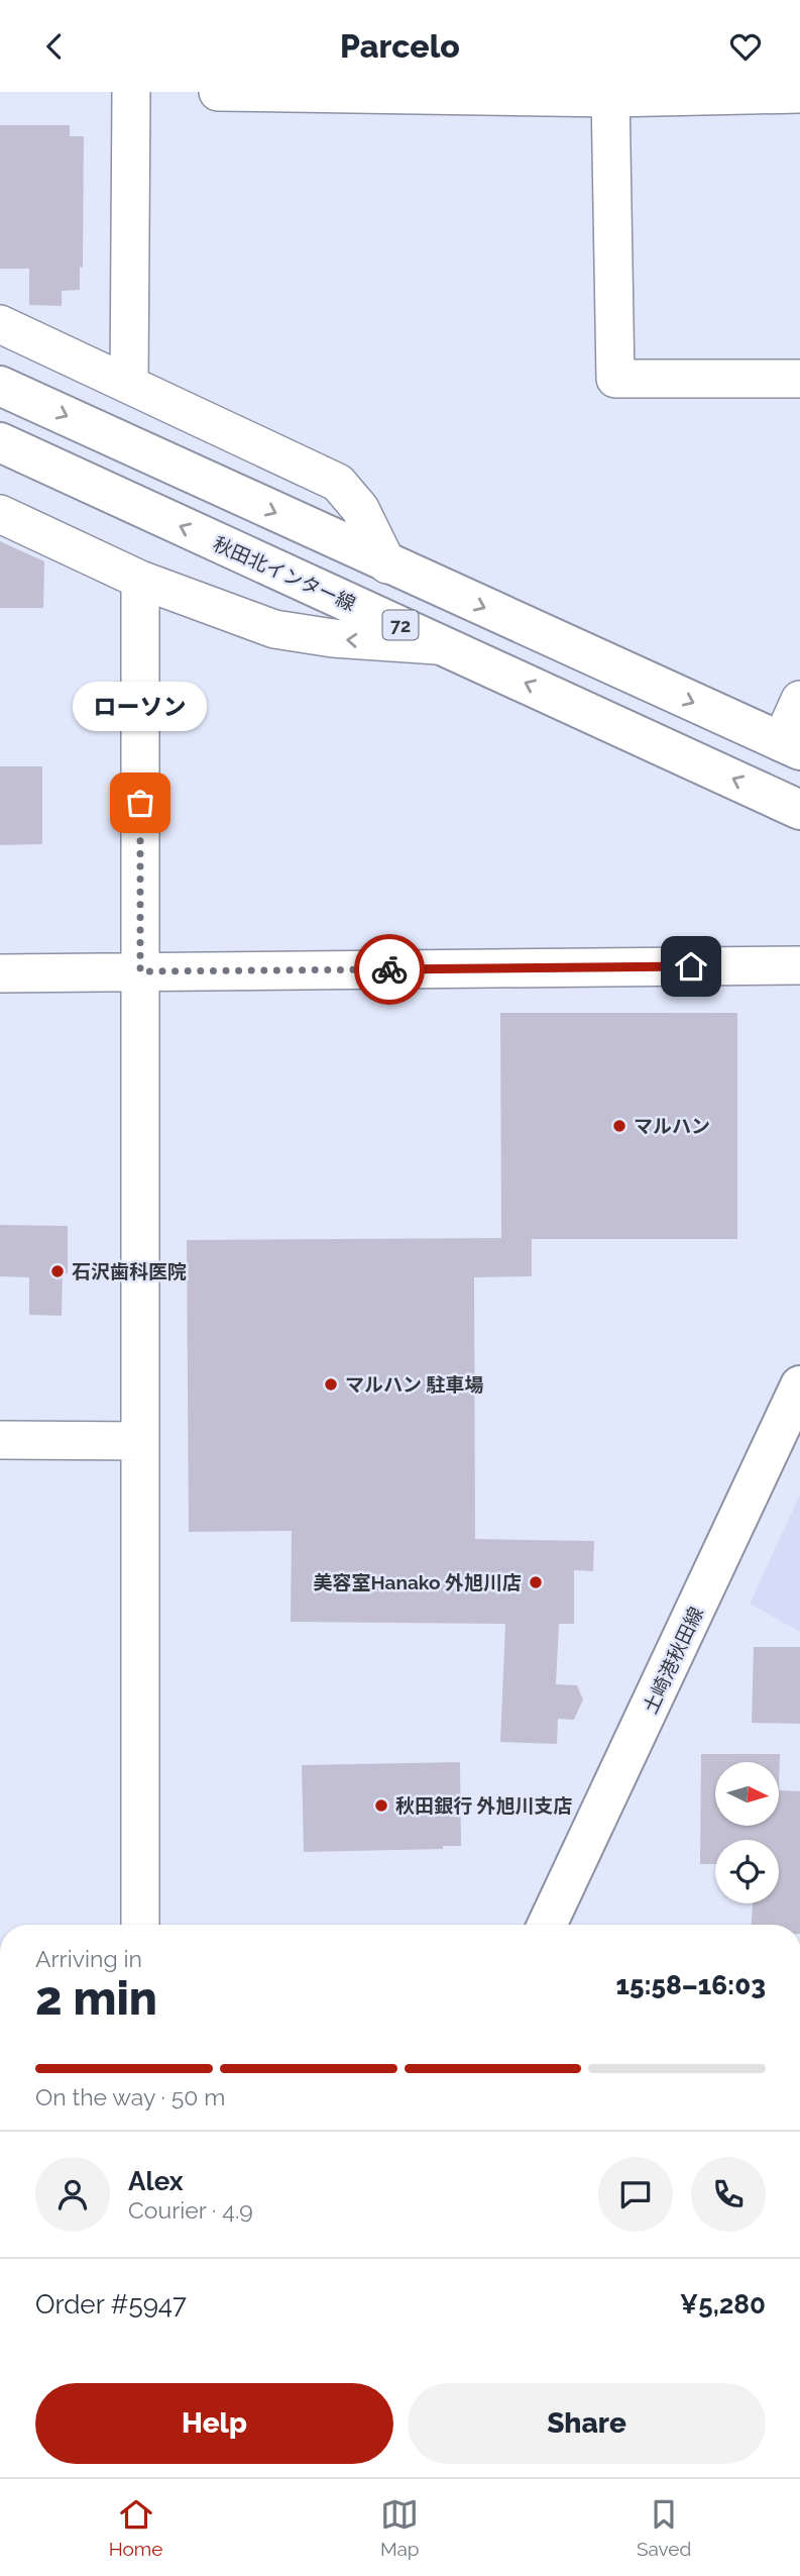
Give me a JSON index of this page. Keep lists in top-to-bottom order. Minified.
{"streets":{"main road":["秋田北インター線","72","土崎港秋田線"]},"places":["ローソン","マルハン","石沢歯科医院","マルハン 駐車場","美容室Hanako 外旭川店","秋田銀行 外旭川支店"],"north":"right","page":{"header":"Parcelo","bubble":"ローソン","heading":["2 min","Arriving in","15:58–16:03"],"panel":["Alex","Courier · 4.9","Order #5947","¥5,280"],"bar":"On the way · 50 m","buttons":["Help","Share"],"tabs":["Home","Map","Saved"]}}
